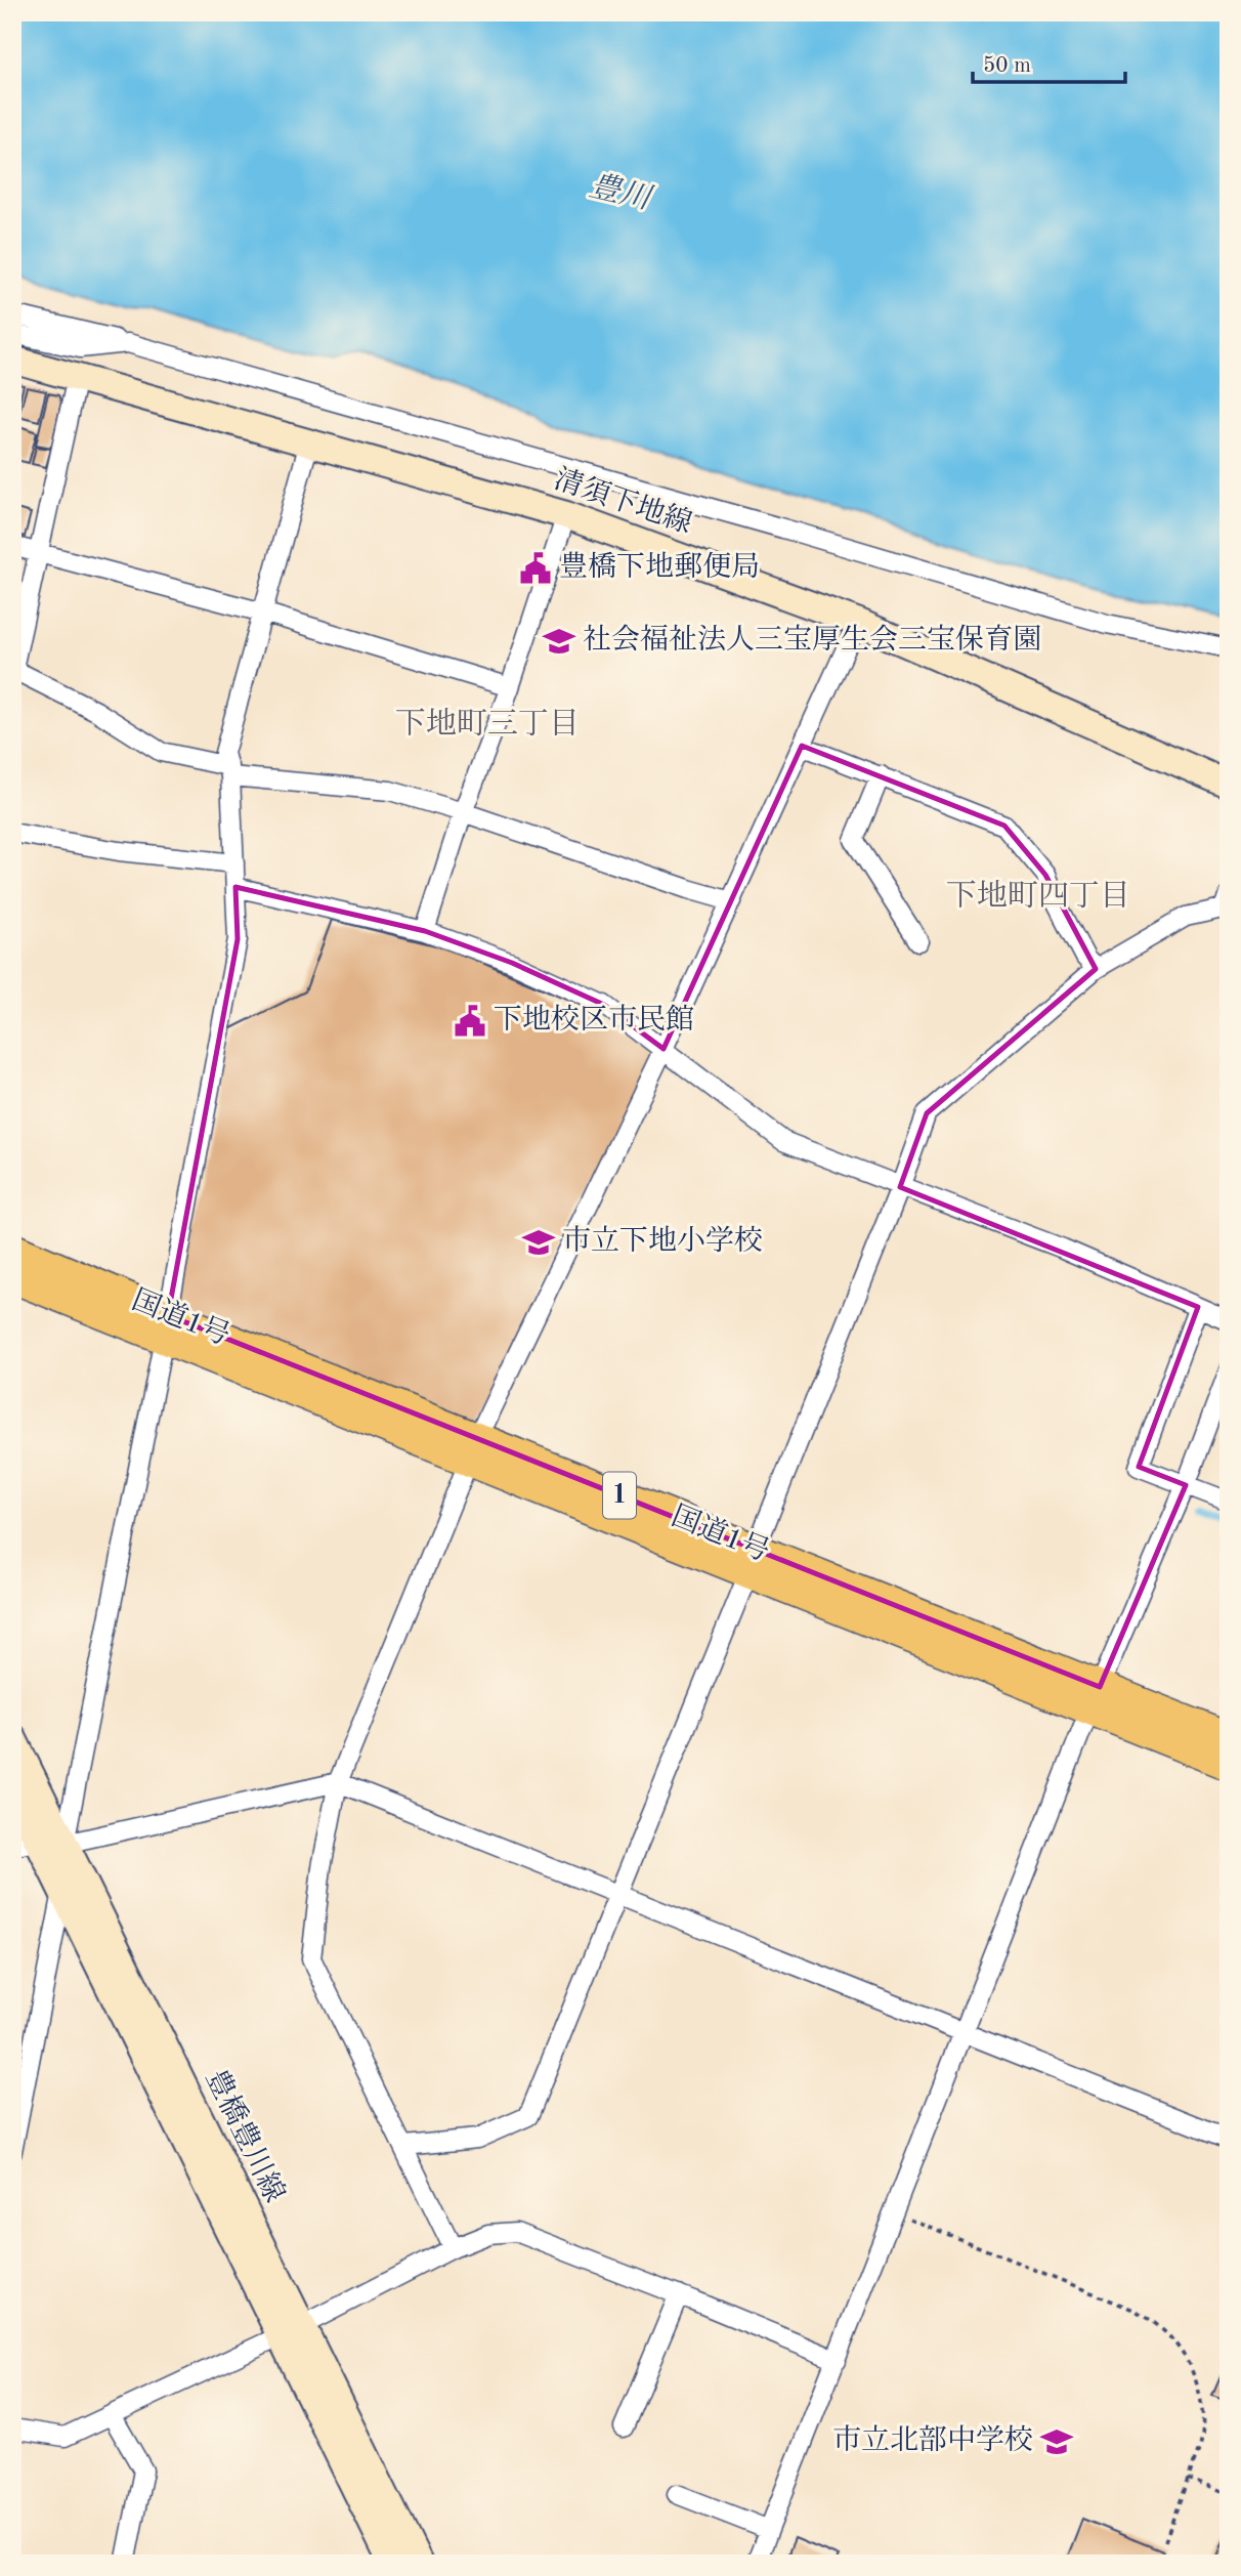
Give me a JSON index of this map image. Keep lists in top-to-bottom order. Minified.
{"streets":{"highway":["国道1号","1"],"main road":["清須下地線","豊橋豊川線"]},"districts":["下地町三丁目","下地町四丁目"],"water":["豊川"],"places":{"public building":["豊橋下地郵便局","下地校区市民館"],"school or university":["社会福祉法人三宝厚生会三宝保育園","市立下地小学校","市立北部中学校"]},"scale_bar":"50 m"}
